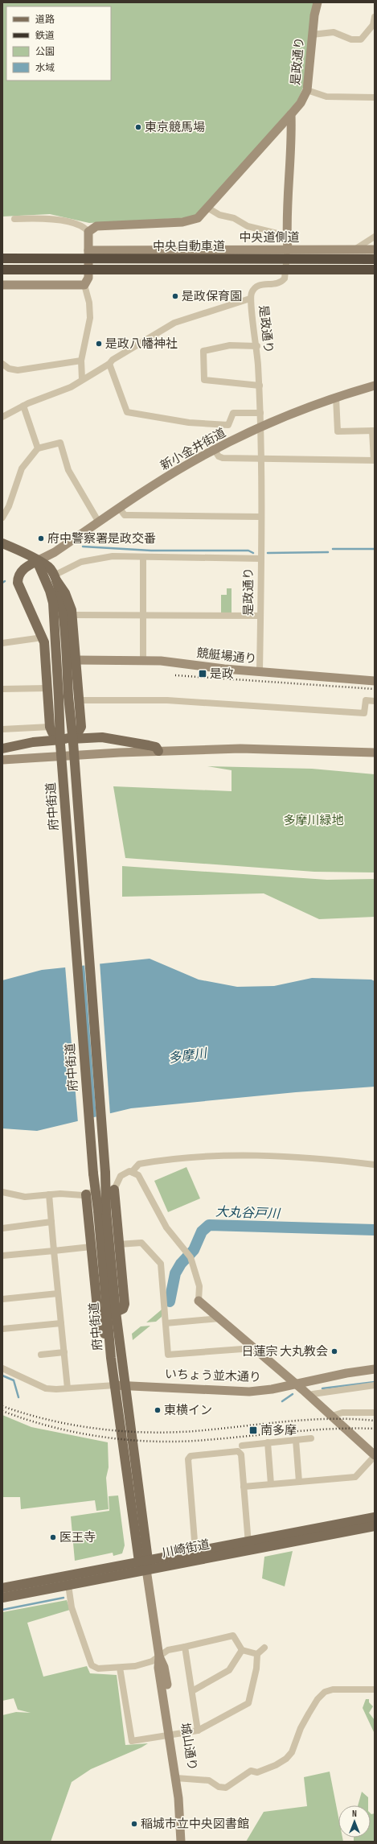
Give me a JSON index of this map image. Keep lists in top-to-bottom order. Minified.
{"streets":{"highway":["中央自動車道"],"main road":["府中街道","川崎街道"],"street":["是政通り","中央道側道","新小金井街道","競艇場通り","いちょう並木通り","城山通り"]},"crossings":[["是政通り","中央道側道"],["是政通り","新小金井街道"],["是政通り","競艇場通り"],["新小金井街道","府中街道"],["府中街道","いちょう並木通り"],["府中街道","川崎街道"],["川崎街道","城山通り"]],"water":["多摩川","大丸谷戸川"],"parks":["多摩川緑地"],"places":{"other":["東京競馬場","是政保育園","是政八幡神社","府中警察署是政交番","日蓮宗 大丸教会","東横イン","医王寺","稲城市立中央図書館"],"transit":["是政","南多摩"]},"legend":["道路","鉄道","公園","水域"],"north":"top"}
